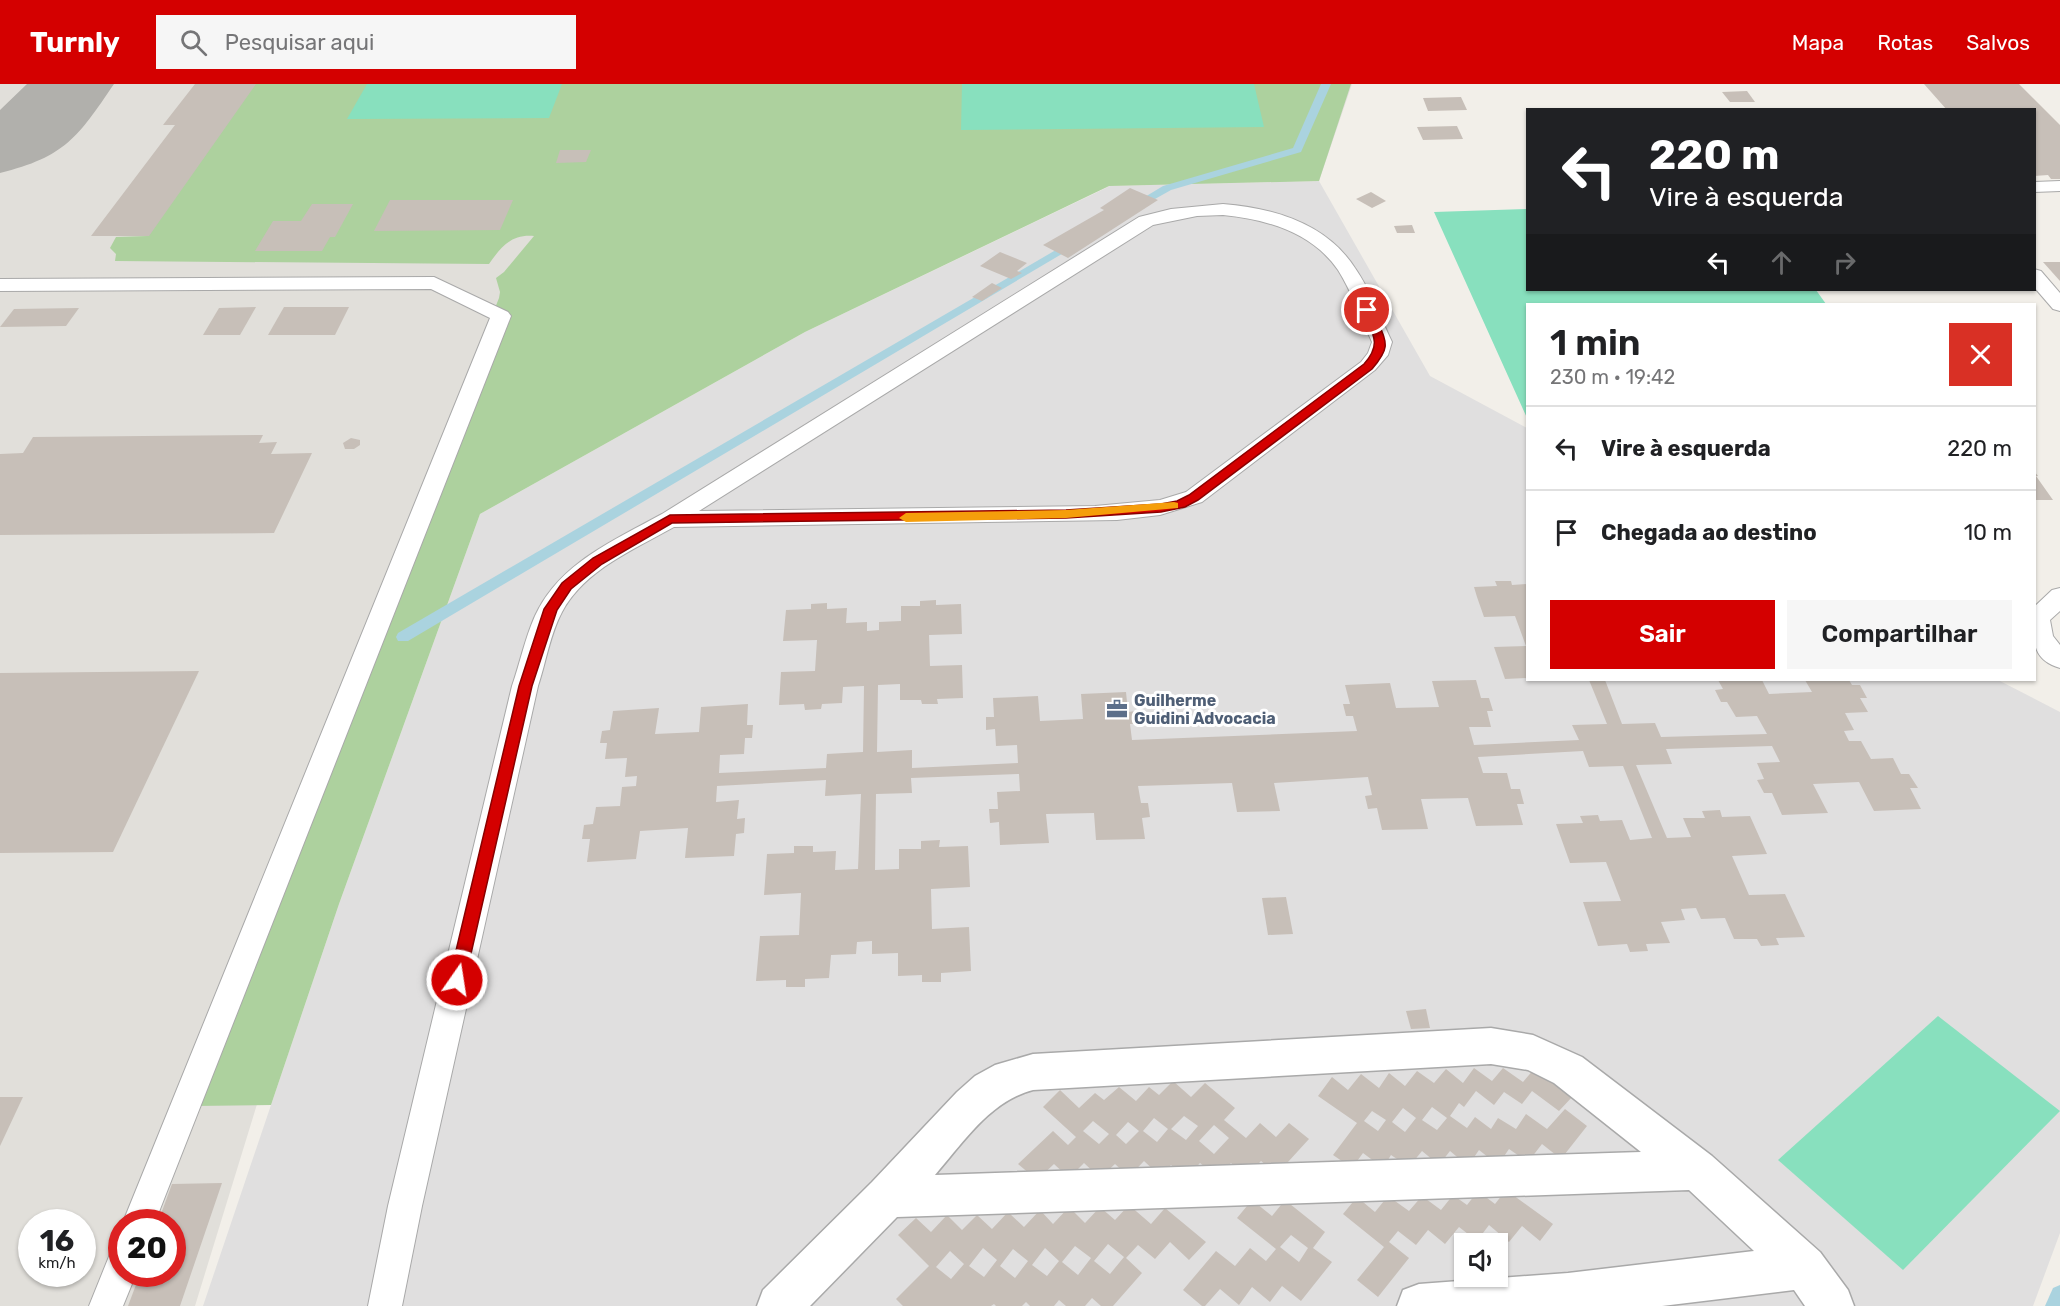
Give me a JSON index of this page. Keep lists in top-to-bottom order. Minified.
{"places":{"office":["Guilherme Guidini Advocacia"]},"page":{"header":"Turnly","search":"Pesquisar aqui","nav":["Mapa","Rotas","Salvos"],"turn":["220 m","Vire à esquerda"],"heading":["1 min","230 m · 19:42"],"list":[{"name":"Vire à esquerda","value":"220 m"},{"name":"Chegada ao destino","value":"10 m"}],"buttons":["Sair","Compartilhar"],"speed":"16 km/h","limit":"20"}}
